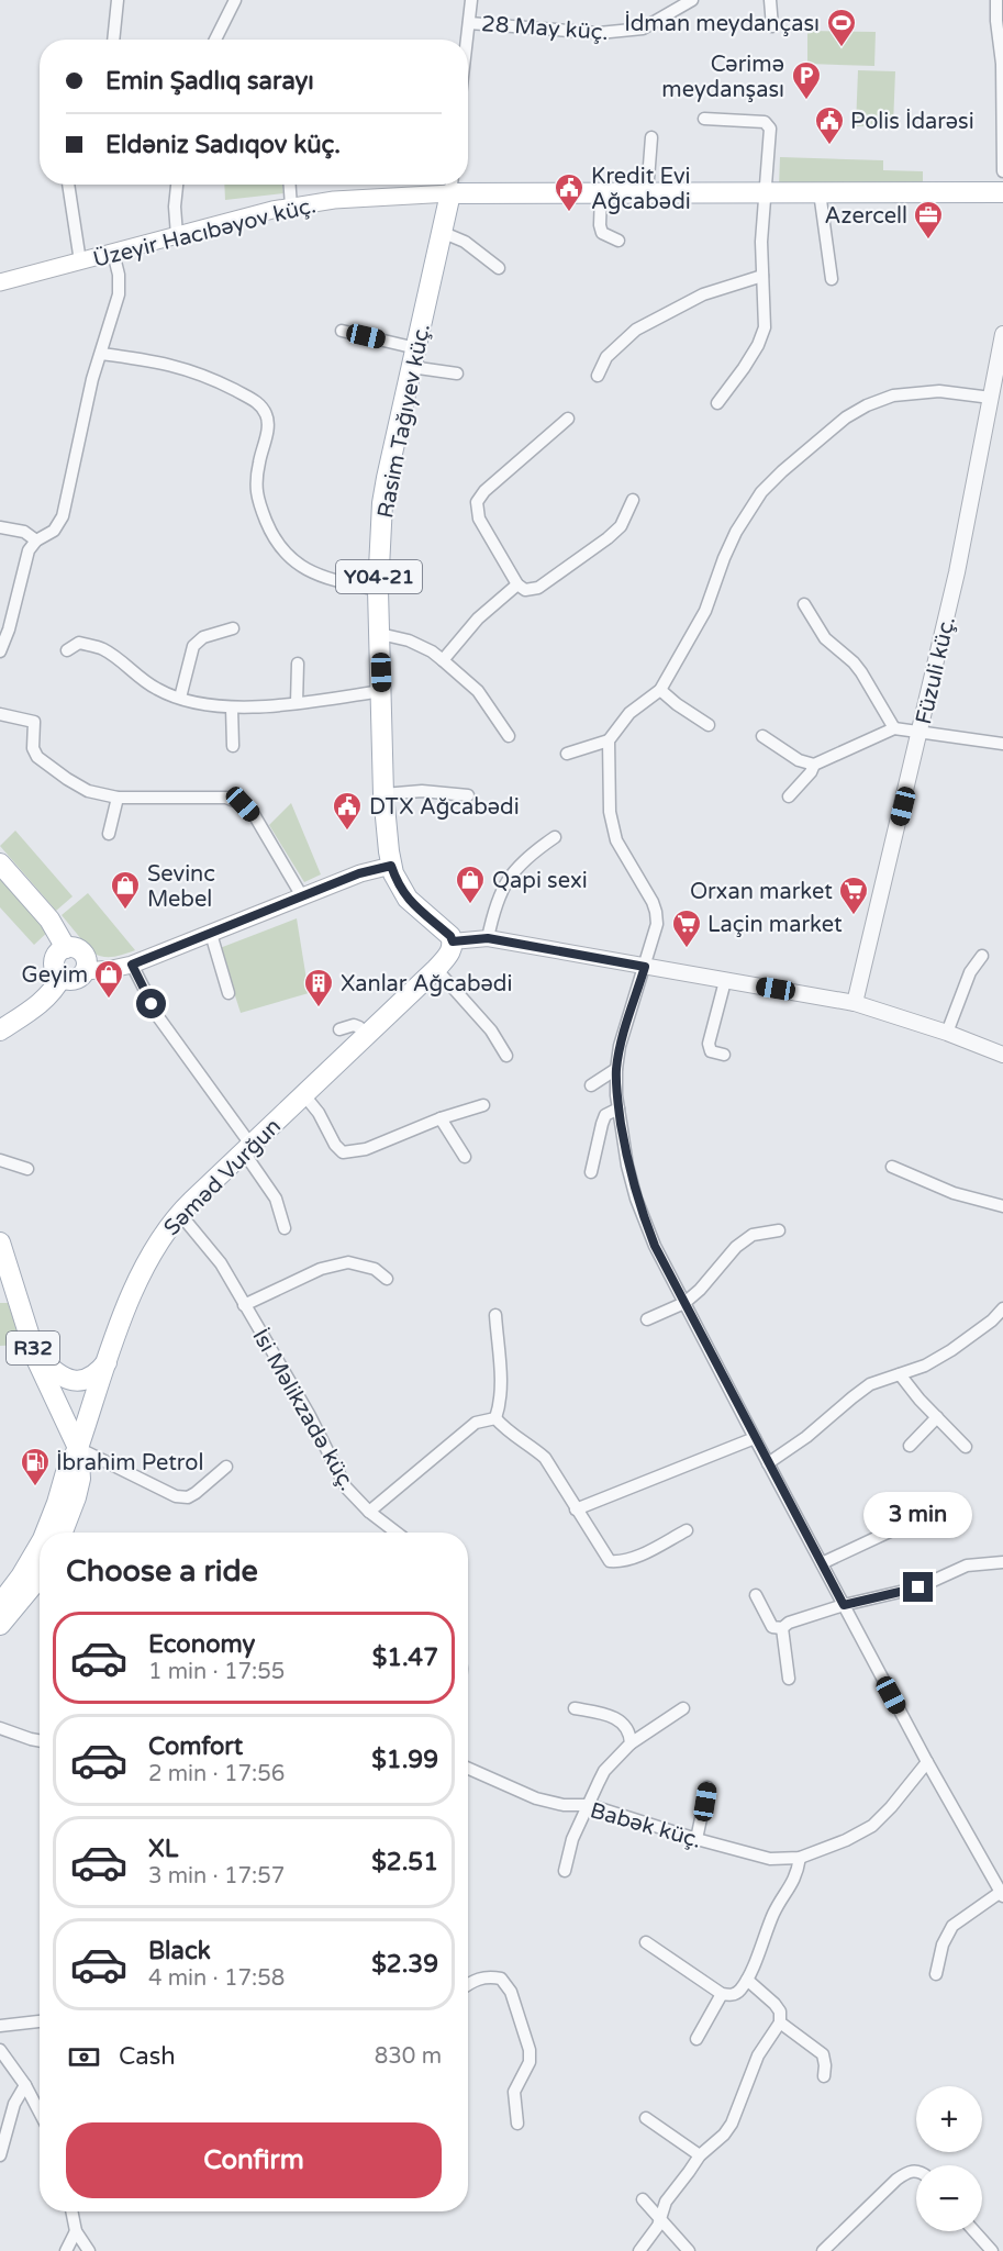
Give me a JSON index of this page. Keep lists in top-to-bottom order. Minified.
{"streets":{"main road":["Üzeyir Hacıbəyov küç.","Rasim Tağıyev küç.","Y04-21","Səməd Vurğun","R32"],"street":["28 May küç.","Füzuli küç.","İsi Məlikzadə küç.","Babək küç."]},"crossings":[["Üzeyir Hacıbəyov küç.","Rasim Tağıyev küç."],["Rasim Tağıyev küç.","Səməd Vurğun"],["Səməd Vurğun","R32"],["Səməd Vurğun","İsi Məlikzadə küç."]],"places":{"sports":["İdman meydançası"],"parking":["Cərimə meydanşası"],"public building":["Polis İdarəsi","Kredit Evi Ağcabədi","DTX Ağcabədi"],"office":["Azercell"],"shop":["Qapi sexi","Sevinc Mebel","Geyim"],"supermarket":["Orxan market","Laçin market"],"building":["Xanlar Ağcabədi"],"fuel station":["İbrahim Petrol"]},"page":{"banner":["Emin Şadlıq sarayı","Eldəniz Sadıqov küç."],"bubble":"3 min","heading":"Choose a ride","list":[{"name":"Economy","note":"1 min · 17:55","value":"$1.47"},{"name":"Comfort","note":"2 min · 17:56","value":"$1.99"},{"name":"XL","note":"3 min · 17:57","value":"$2.51"},{"name":"Black","note":"4 min · 17:58","value":"$2.39"}],"pay":["Cash","830 m"],"map_buttons":["+","−"],"buttons":"Confirm"}}
